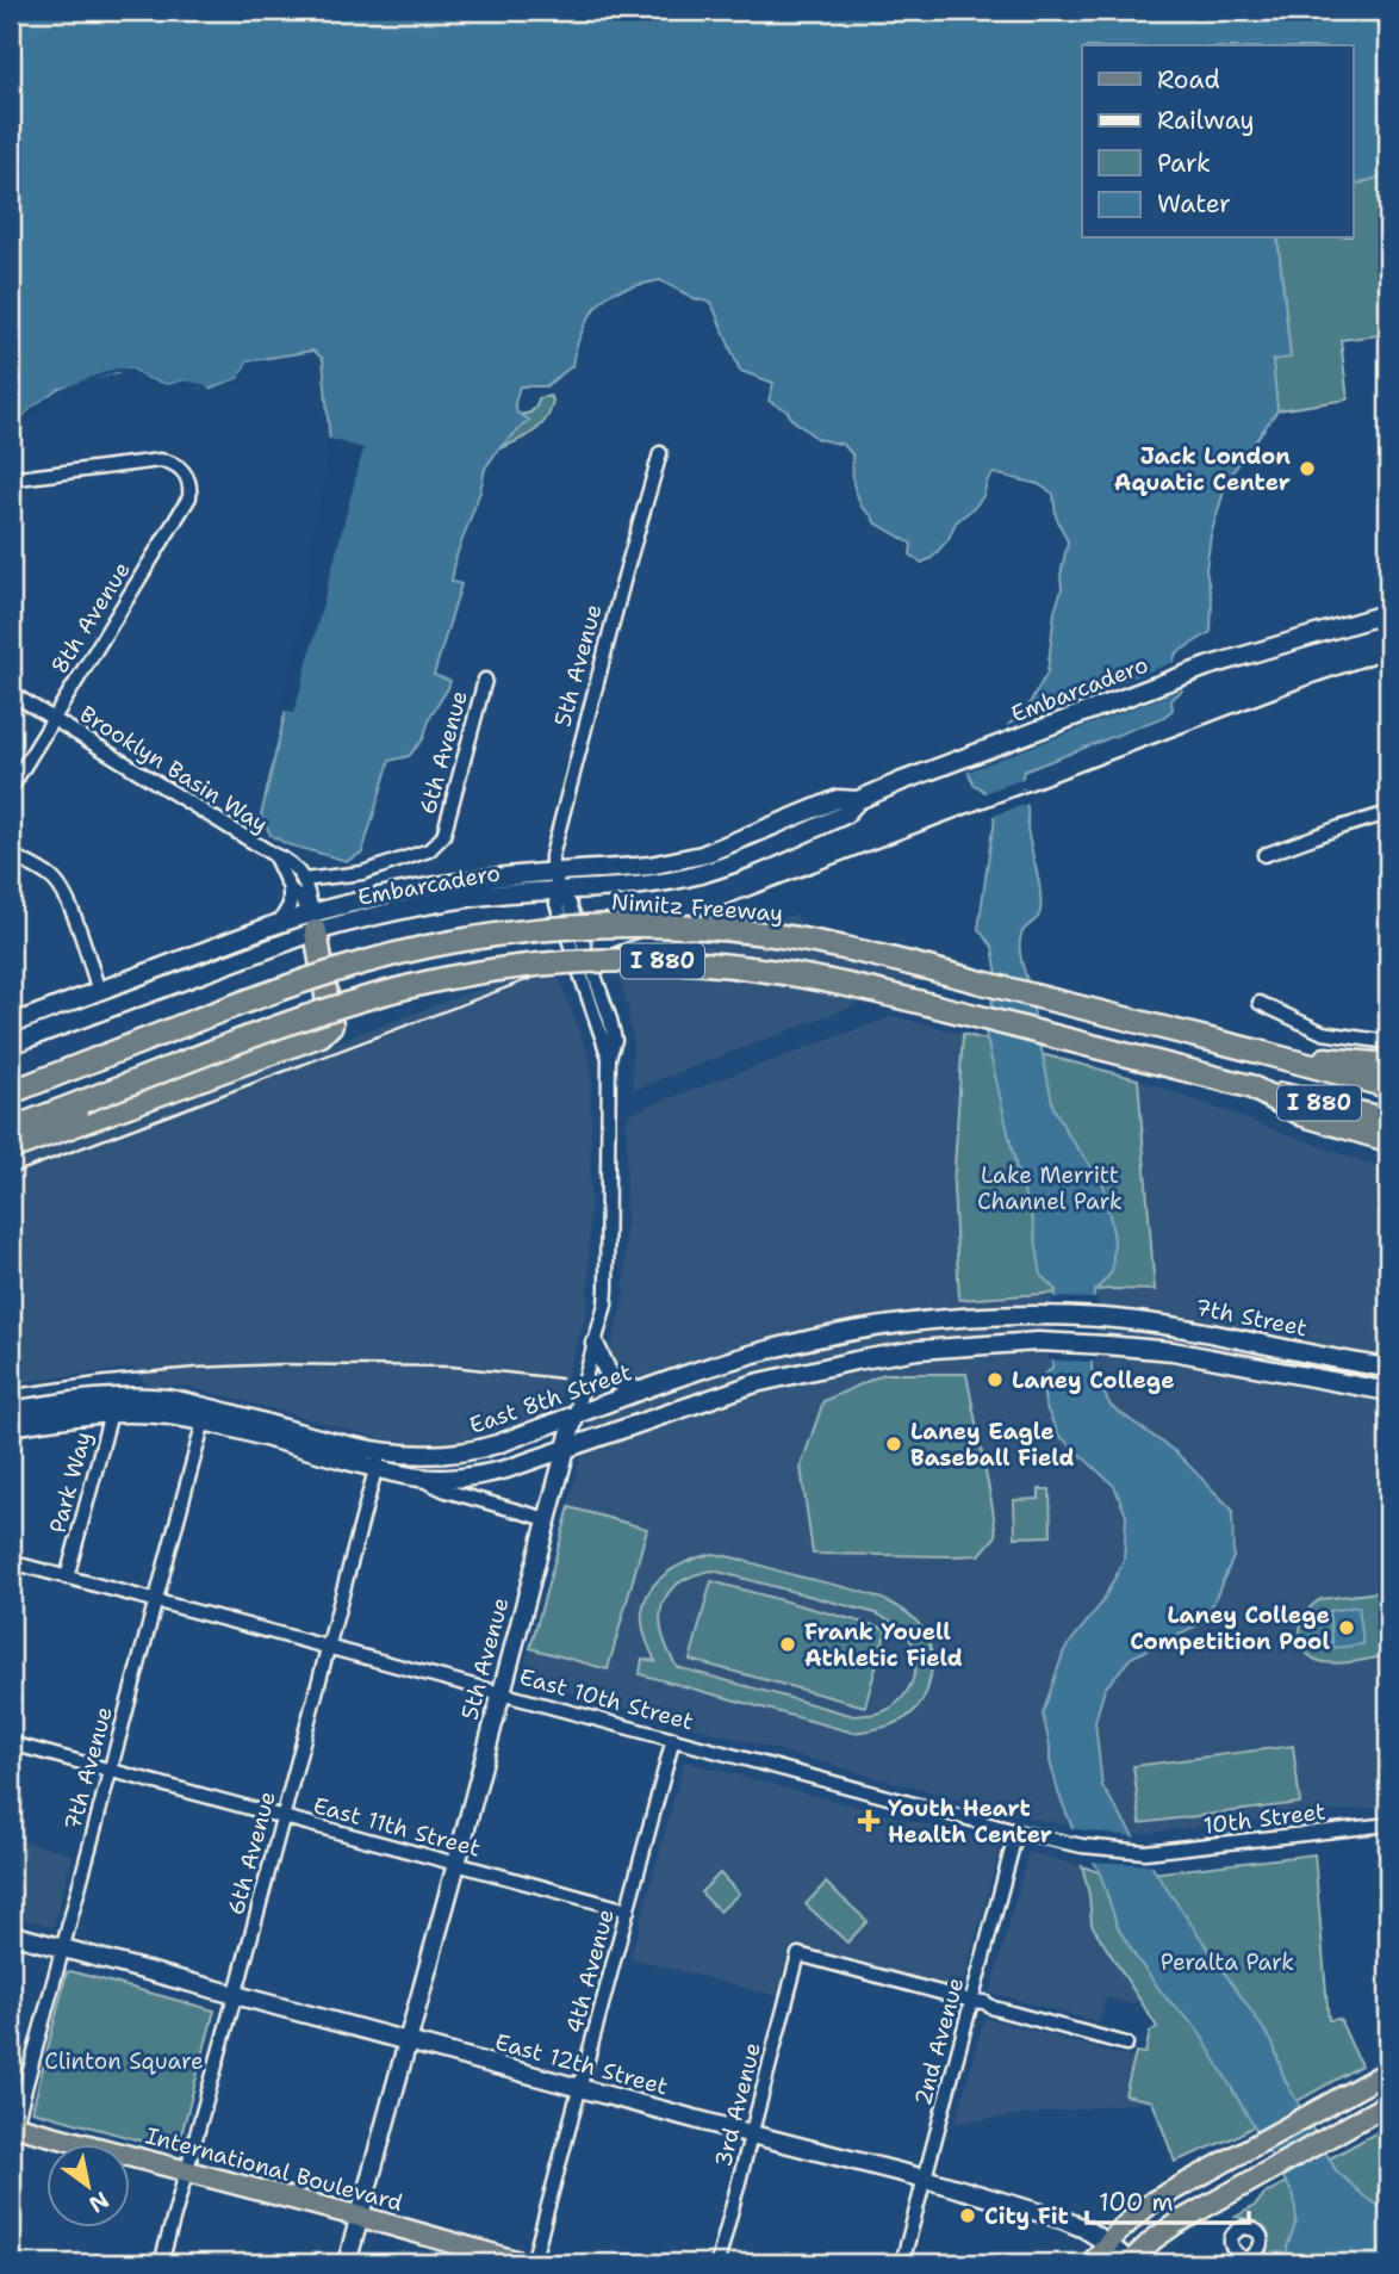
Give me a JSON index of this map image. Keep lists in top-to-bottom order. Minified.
{"streets":{"highway":["Nimitz Freeway","I 880"],"main road":["5th Avenue","Embarcadero","7th Street","East 8th Street","East 12th Street","International Boulevard"],"street":["8th Avenue","6th Avenue","Brooklyn Basin Way","Park Way","East 10th Street","7th Avenue","10th Street","East 11th Street","4th Avenue","2nd Avenue","3rd Avenue"]},"crossings":[["8th Avenue","Brooklyn Basin Way"],["5th Avenue","Embarcadero"],["5th Avenue","East 8th Street"],["5th Avenue","East 10th Street"],["5th Avenue","East 11th Street"],["5th Avenue","East 12th Street"],["5th Avenue","International Boulevard"],["Embarcadero","Brooklyn Basin Way"],["6th Avenue","Brooklyn Basin Way"],["6th Avenue","East 8th Street"],["6th Avenue","East 10th Street"],["6th Avenue","East 11th Street"],["6th Avenue","East 12th Street"],["6th Avenue","International Boulevard"],["7th Street","East 8th Street"],["East 8th Street","Park Way"],["East 8th Street","7th Avenue"],["Park Way","East 10th Street"],["East 10th Street","7th Avenue"],["East 10th Street","10th Street"],["East 10th Street","4th Avenue"],["East 10th Street","2nd Avenue"],["7th Avenue","East 11th Street"],["7th Avenue","East 12th Street"],["7th Avenue","International Boulevard"],["East 11th Street","4th Avenue"],["4th Avenue","East 12th Street"],["2nd Avenue","East 12th Street"],["2nd Avenue","3rd Avenue"],["East 12th Street","3rd Avenue"]],"parks":["Lake Merritt Channel Park","Peralta Park","Clinton Square"],"places":{"other":["Jack London Aquatic Center","Laney College","Laney Eagle Baseball Field","Laney College Competition Pool","Frank Youell Athletic Field","City Fit"],"health":["Youth Heart Health Center"]},"legend":["Road","Railway","Park","Water"],"scale_bar":"100 m","north":"bottom right"}
